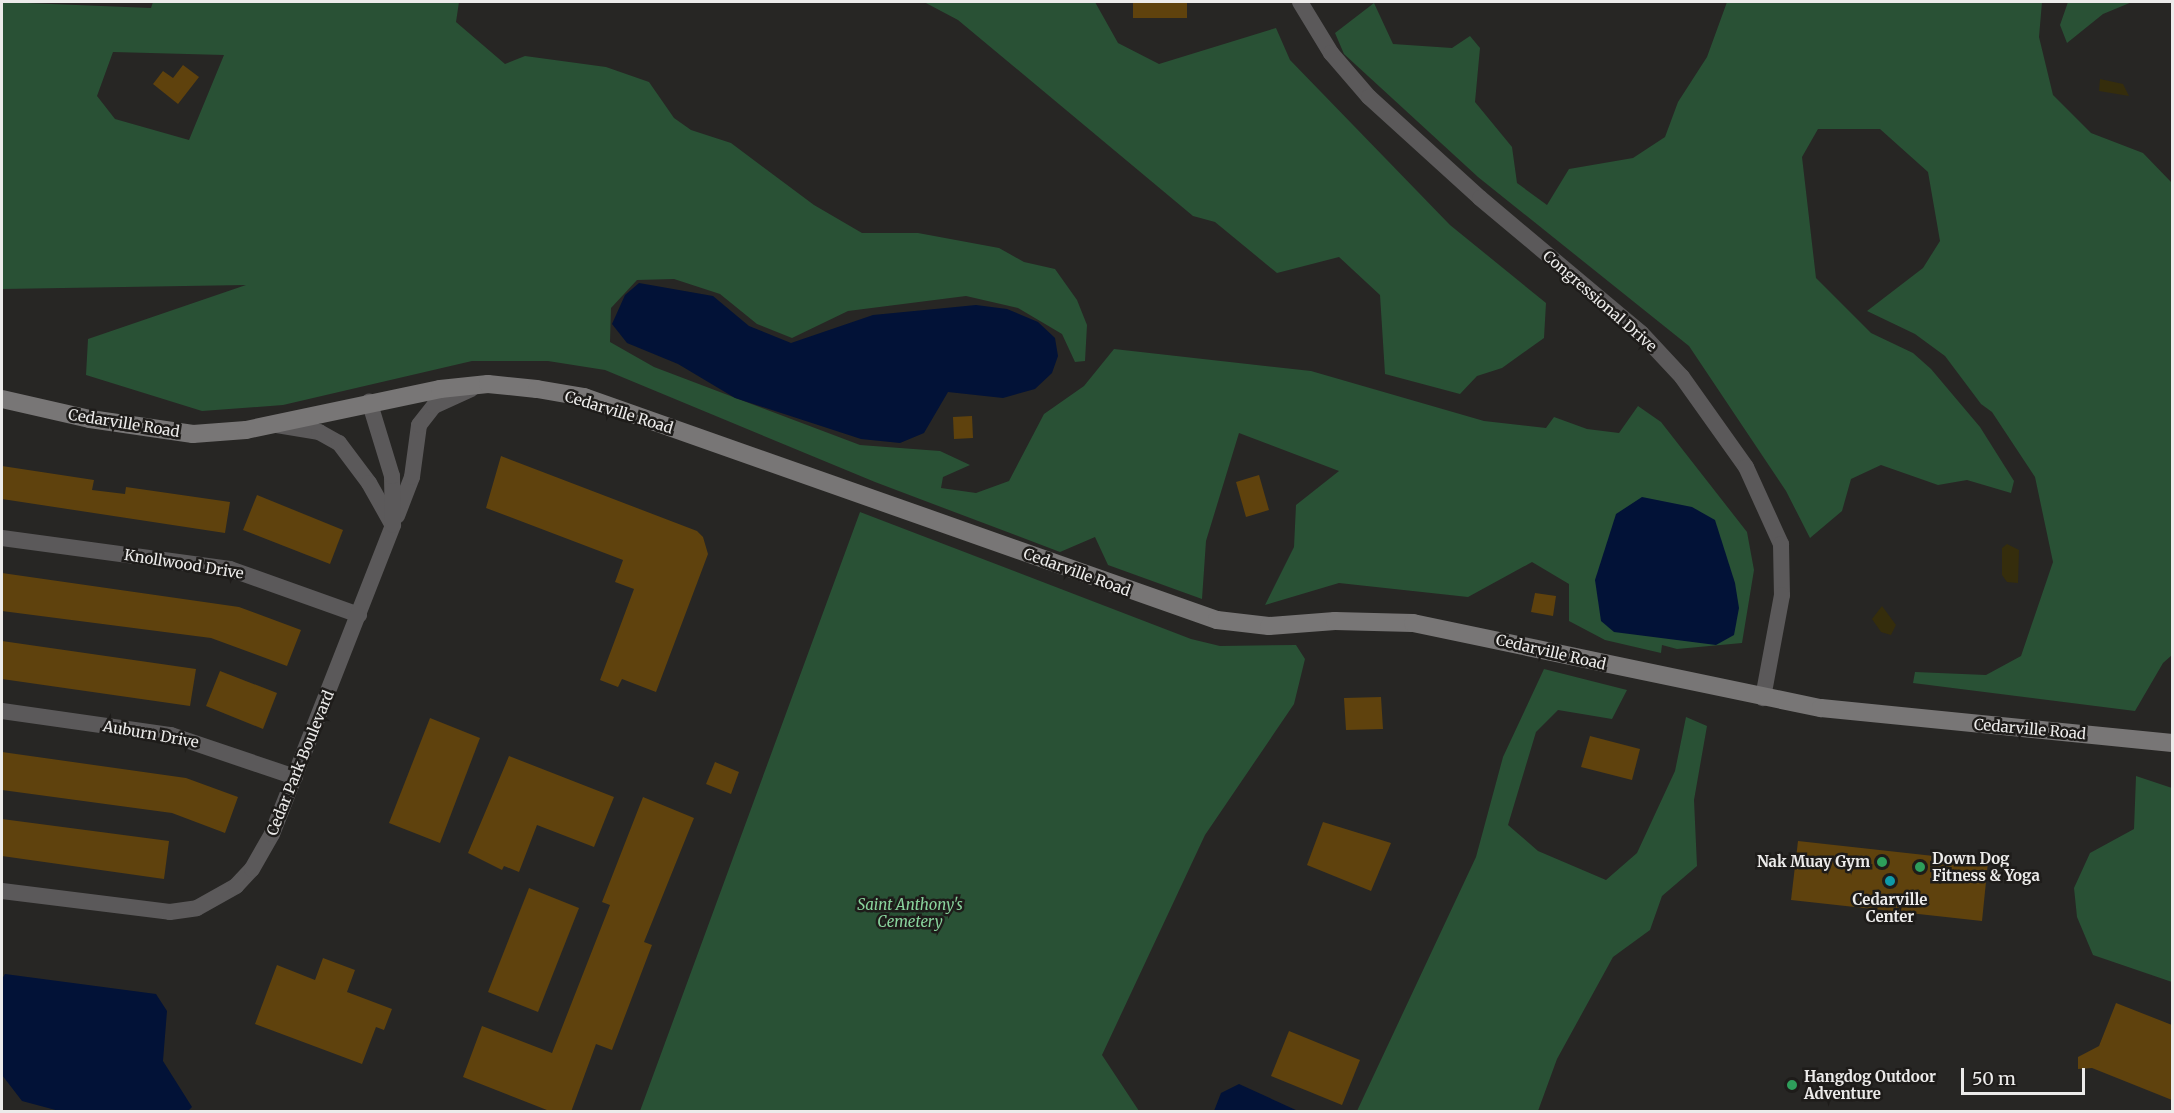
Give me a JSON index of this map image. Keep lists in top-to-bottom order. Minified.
{"streets":{"main road":["Cedarville Road"],"street":["Congressional Drive","Knollwood Drive","Auburn Drive","Cedar Park Boulevard"]},"crossings":[["Congressional Drive","Cedarville Road"],["Cedarville Road","Cedar Park Boulevard"],["Knollwood Drive","Cedar Park Boulevard"],["Auburn Drive","Cedar Park Boulevard"]],"parks":["Saint Anthony's Cemetery"],"places":["Nak Muay Gym","Down Dog Fitness & Yoga","Cedarville Center","Hangdog Outdoor Adventure"],"scale_bar":"50 m"}
